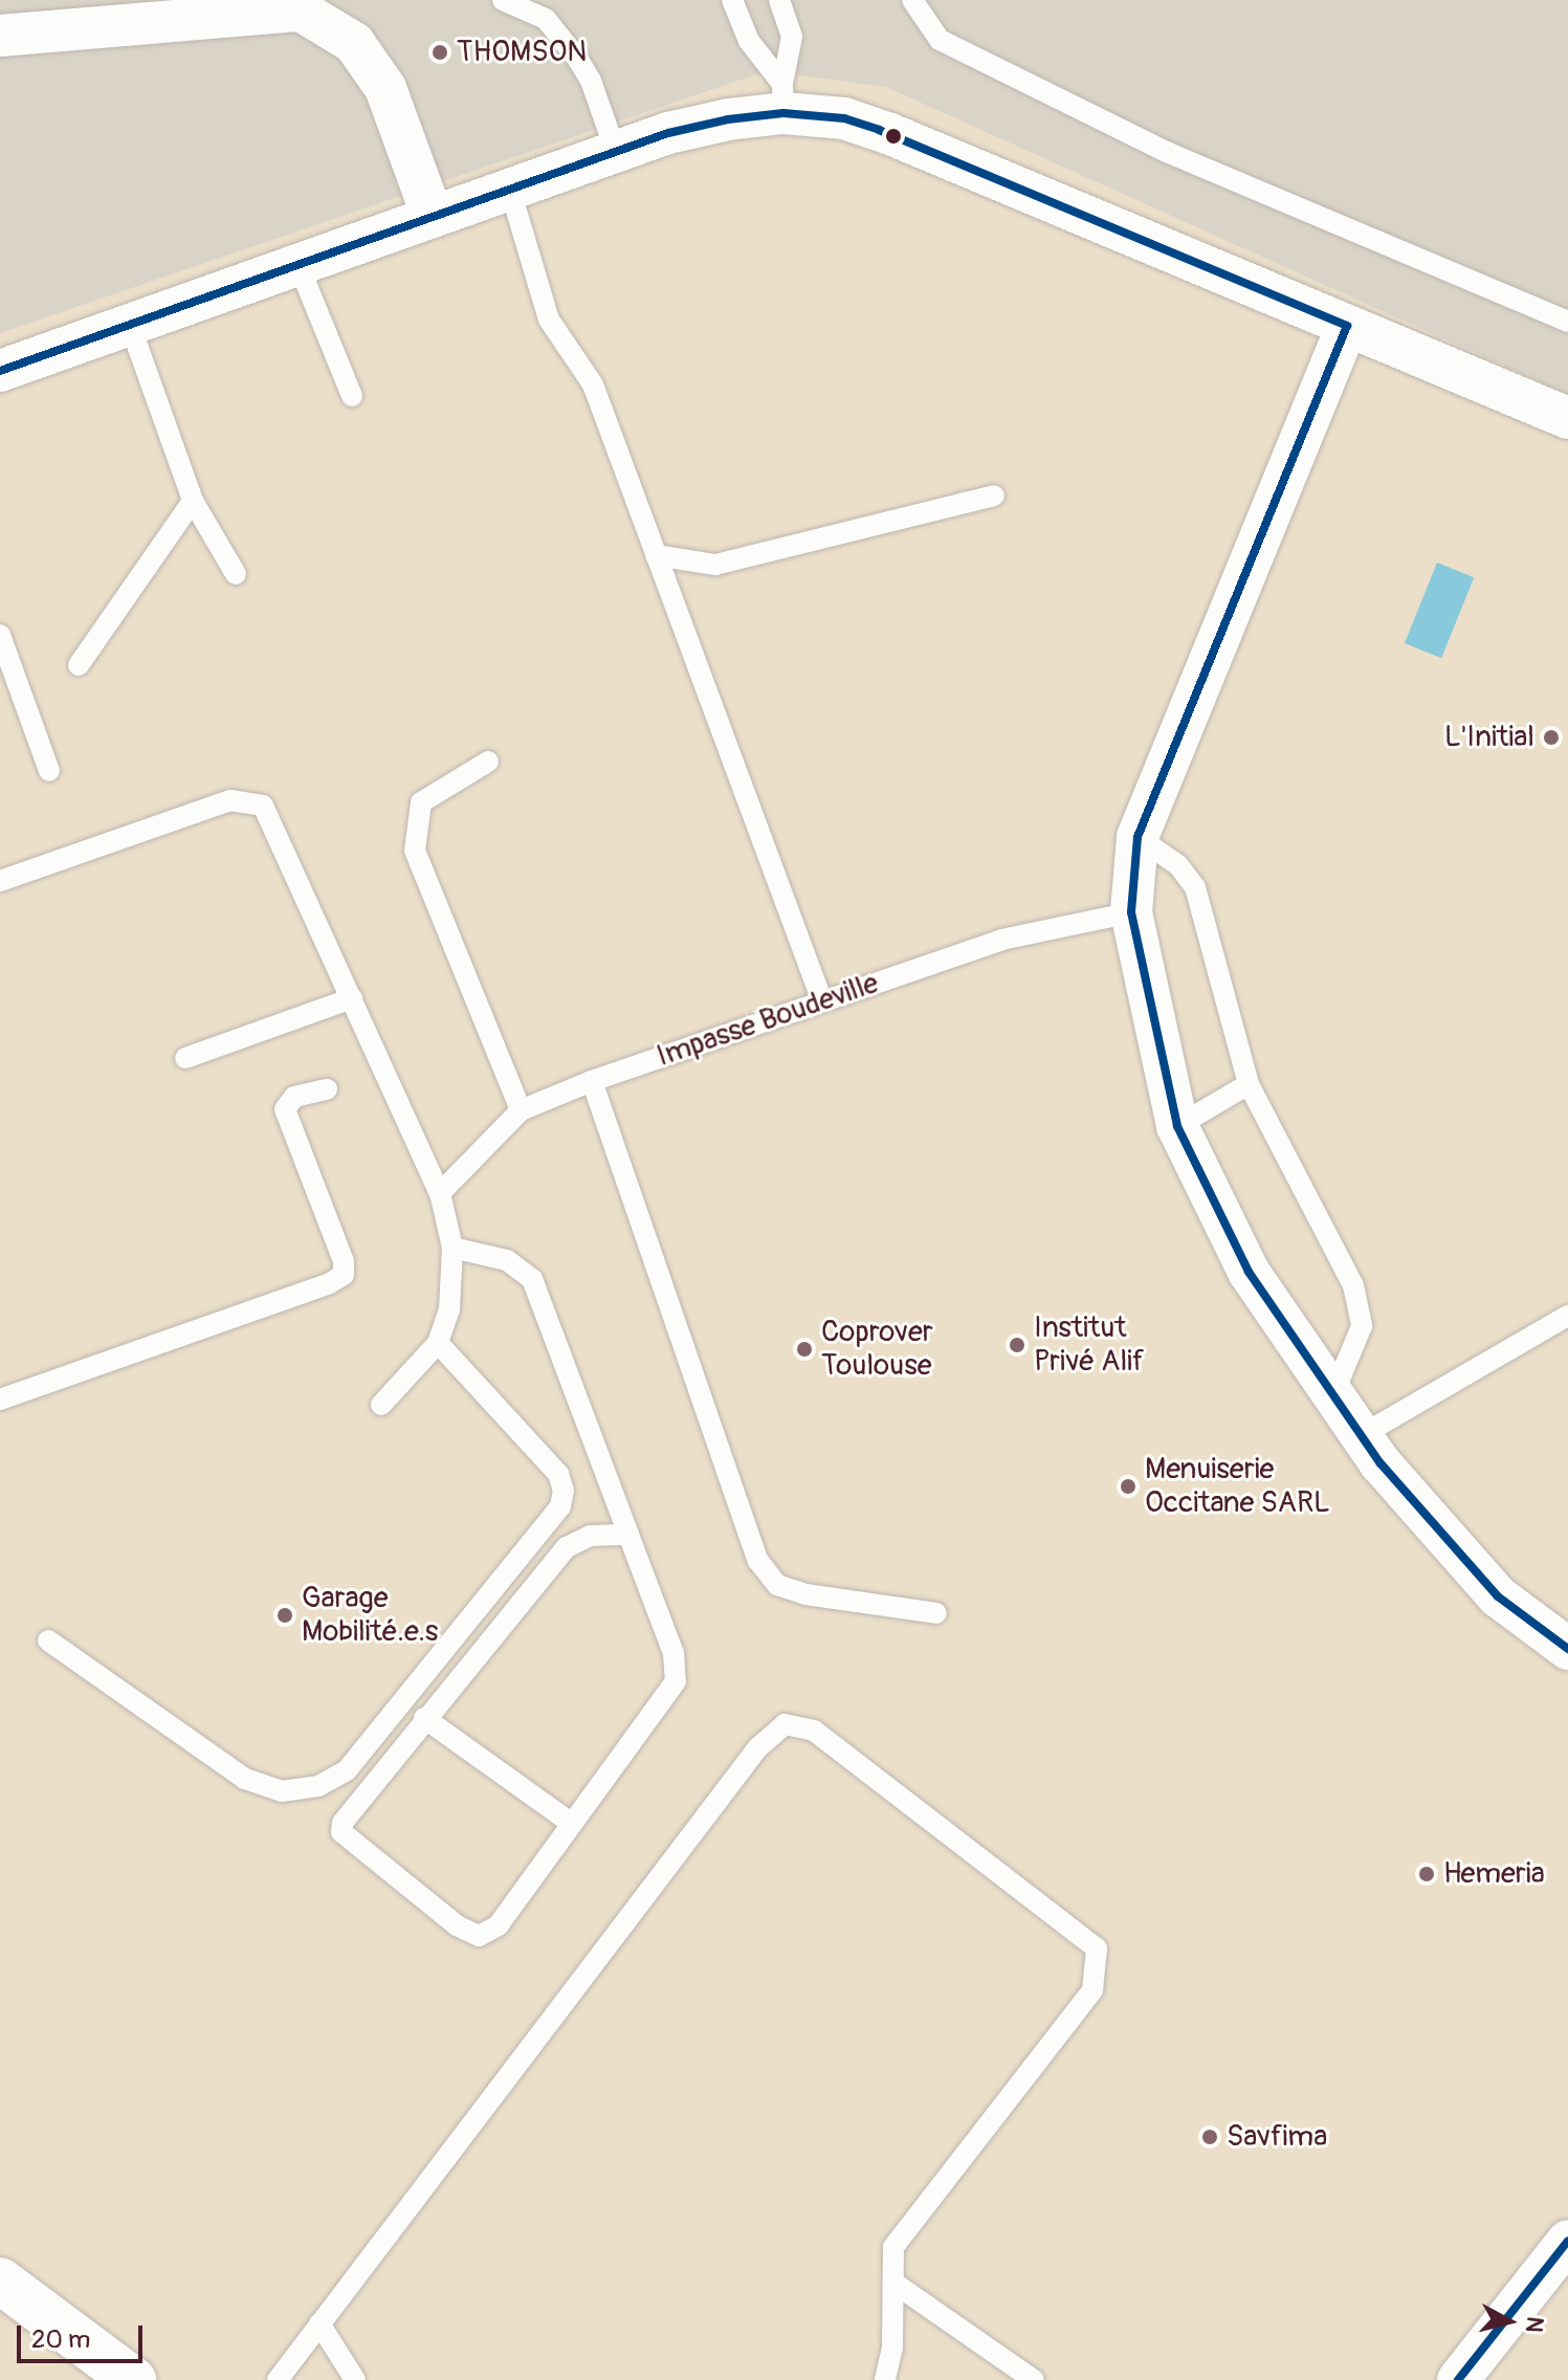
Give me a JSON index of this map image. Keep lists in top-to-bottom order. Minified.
{"streets":{"lane":["Impasse Boudeville"]},"places":["THOMSON","L'Initial","Institut Privé Alif","Coprover Toulouse","Menuiserie Occitane SARL","Garage Mobilité.e.s","Hemeria","Savfima"],"scale_bar":"20 m","north":"right"}
